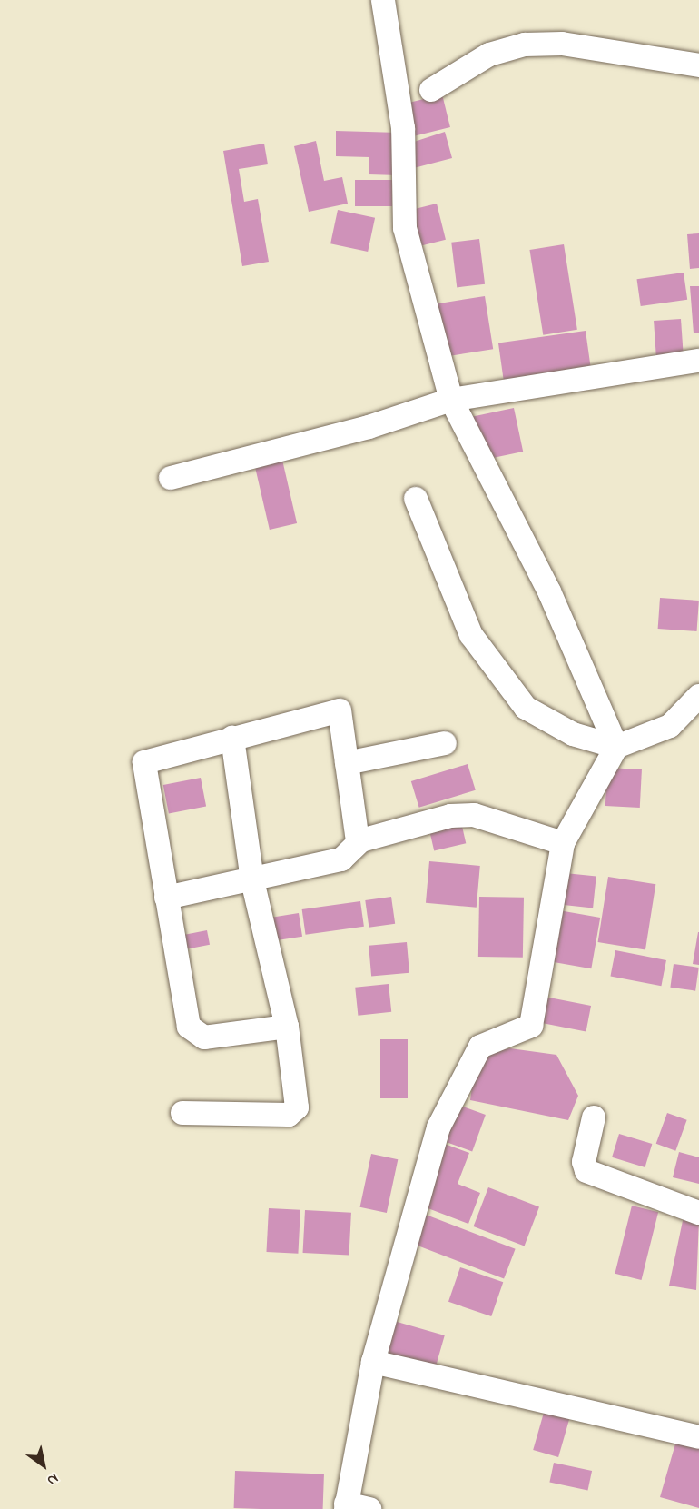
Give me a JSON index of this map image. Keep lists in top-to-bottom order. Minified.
{"north":"bottom right"}
